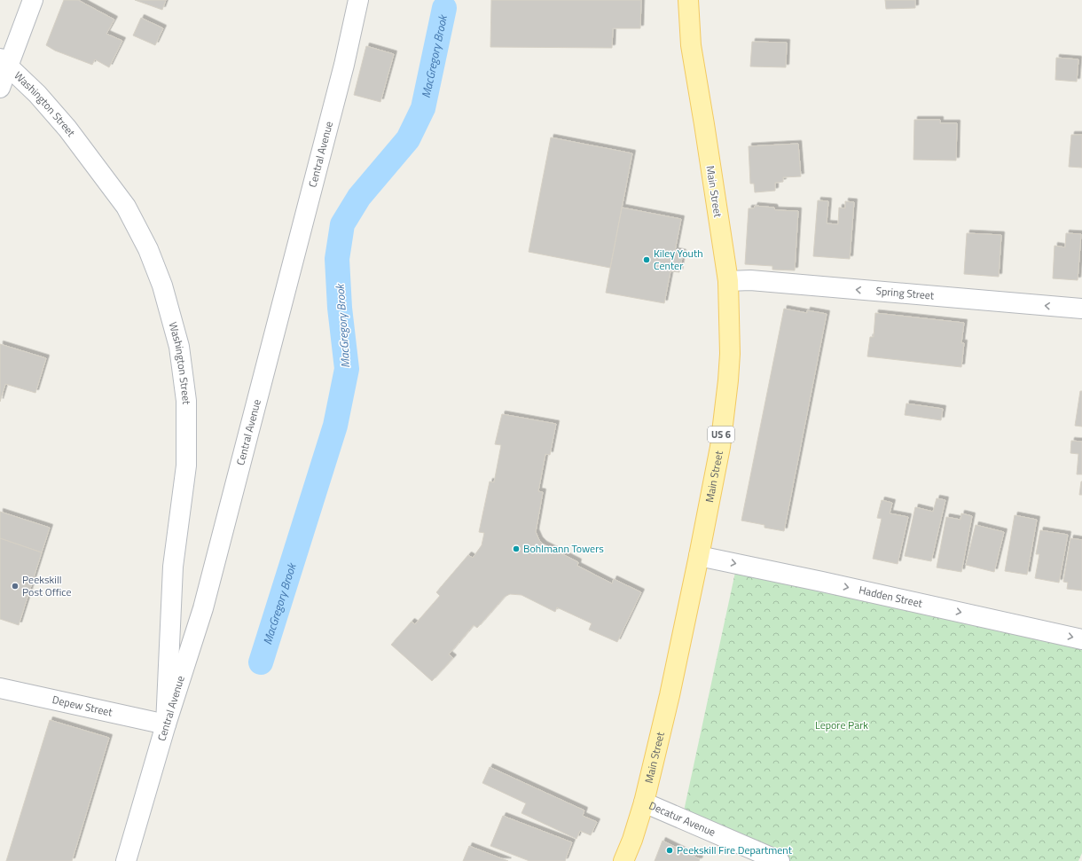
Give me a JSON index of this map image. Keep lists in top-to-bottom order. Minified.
{"streets":{"main road":["Main Street","US 6"],"street":["Washington Street","Central Avenue","Spring Street","Hadden Street","Depew Street","Decatur Avenue"]},"crossings":[["Washington Street","Central Avenue"],["Washington Street","Depew Street"],["Central Avenue","Depew Street"],["Main Street","Spring Street"],["Main Street","Hadden Street"],["Main Street","Decatur Avenue"]],"one_way":["Spring Street","Hadden Street"],"water":["MacGregory Brook"],"parks":["Lepore Park"],"places":["Kiley Youth Center","Bohlmann Towers","Peekskill Post Office","Peekskill Fire Department"]}
